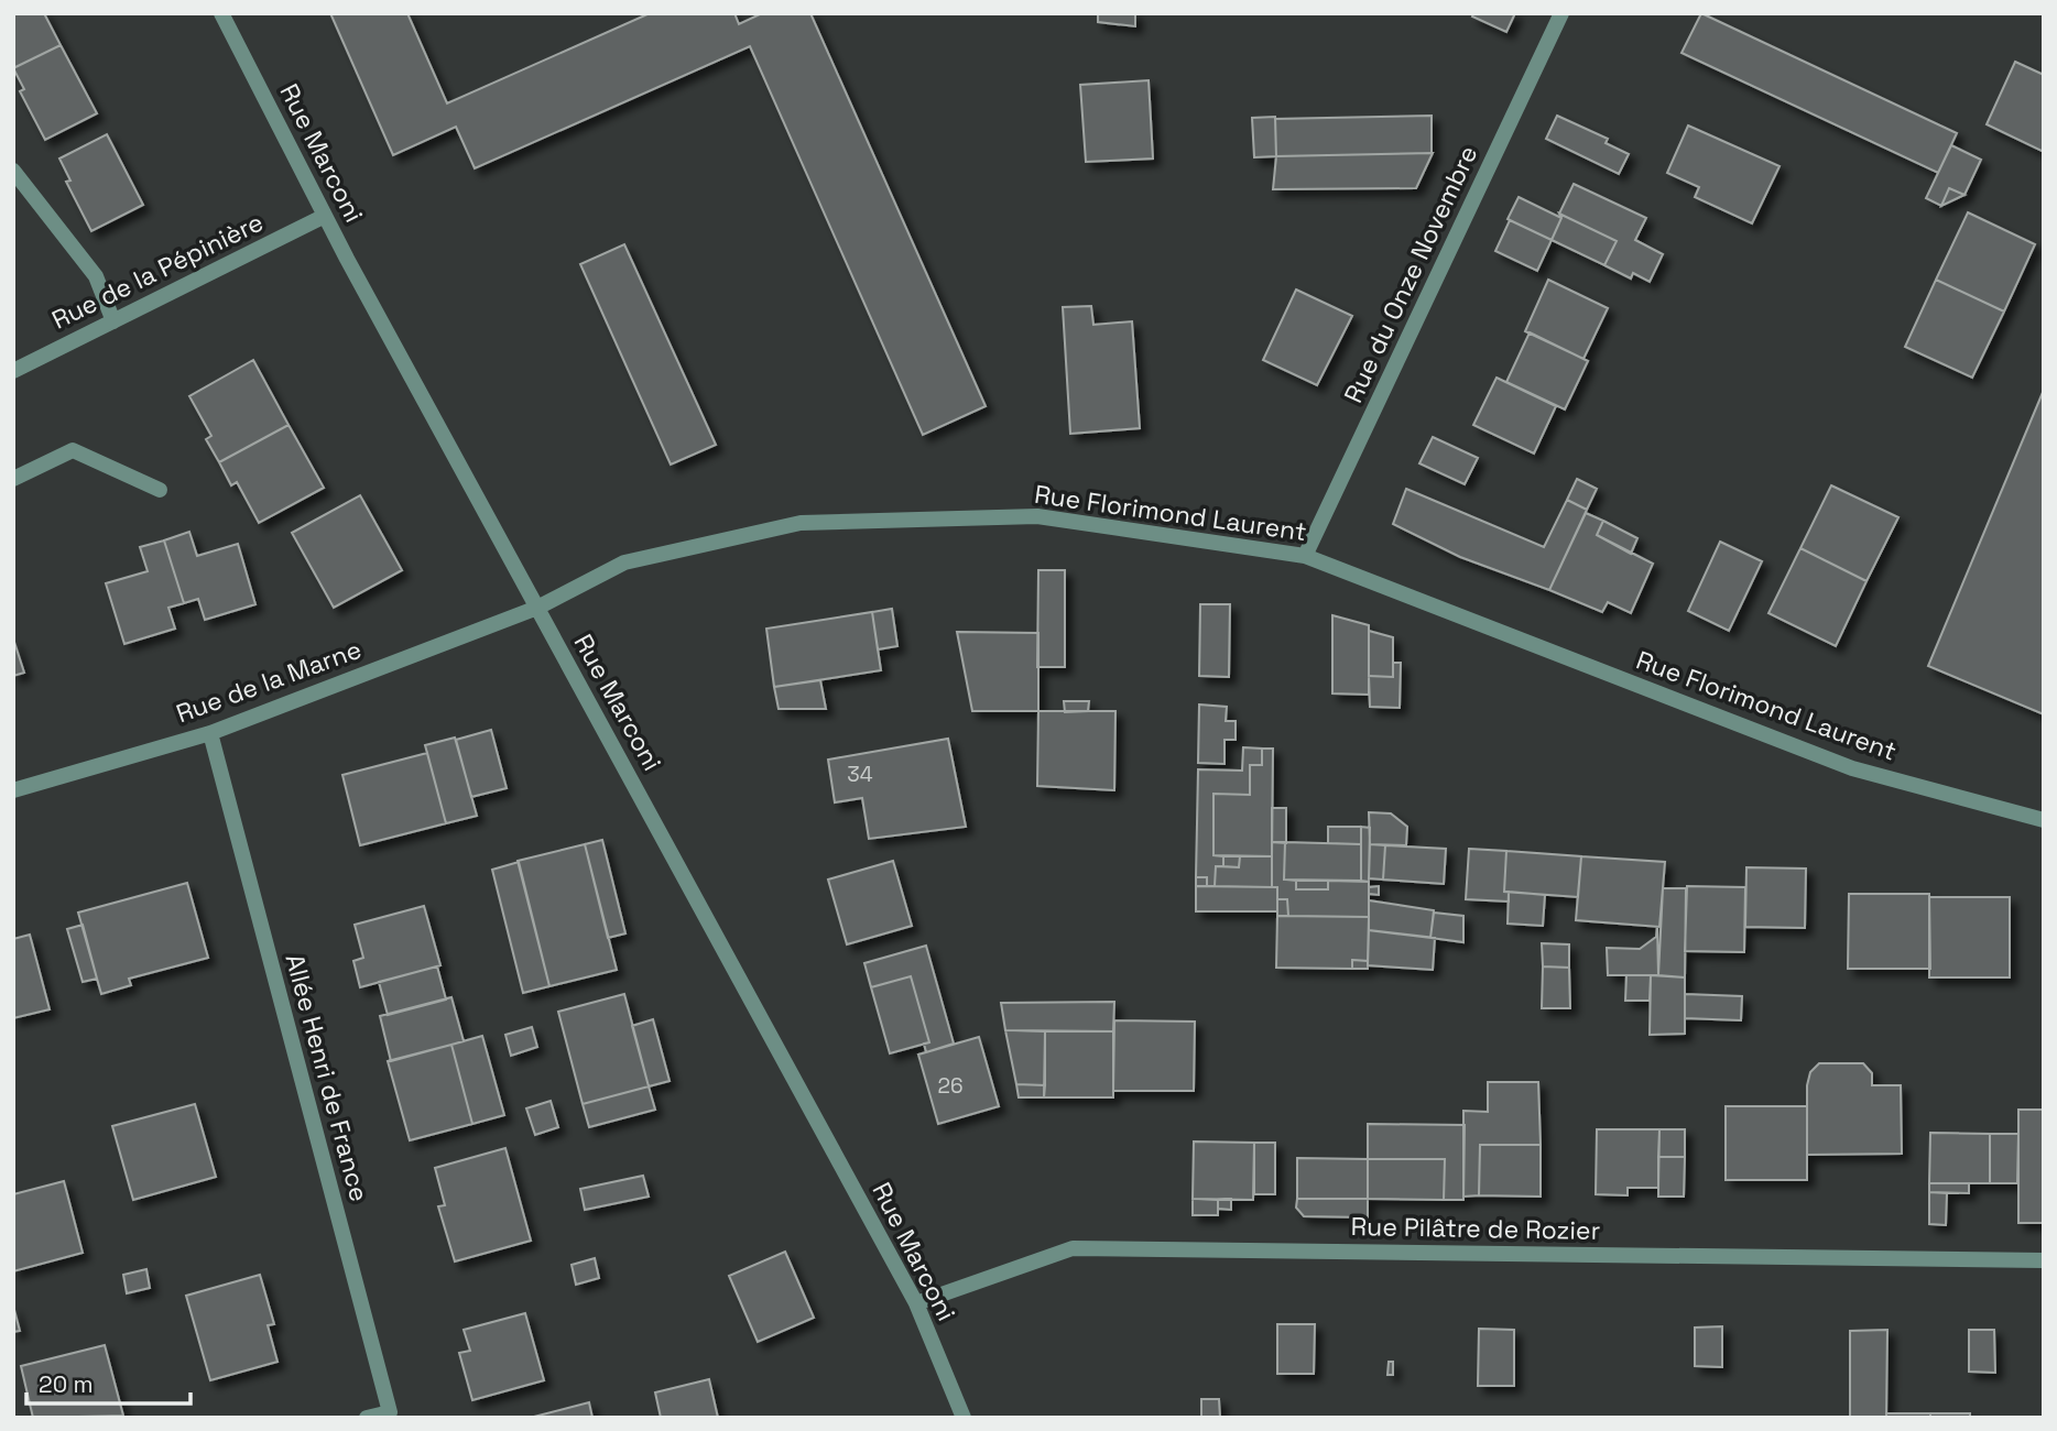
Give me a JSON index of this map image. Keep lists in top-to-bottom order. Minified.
{"streets":{"street":["Rue Marconi","Rue de la Pépinière","Rue du Onze Novembre","Rue Florimond Laurent","Rue de la Marne","Allée Henri de France","Rue Pilâtre de Rozier"]},"crossings":[["Rue Marconi","Rue de la Pépinière"],["Rue Marconi","Rue Florimond Laurent"],["Rue Marconi","Rue de la Marne"],["Rue Marconi","Rue Pilâtre de Rozier"],["Rue du Onze Novembre","Rue Florimond Laurent"],["Rue Florimond Laurent","Rue de la Marne"],["Rue de la Marne","Allée Henri de France"]],"house_numbers":["34","26"],"scale_bar":"20 m"}
